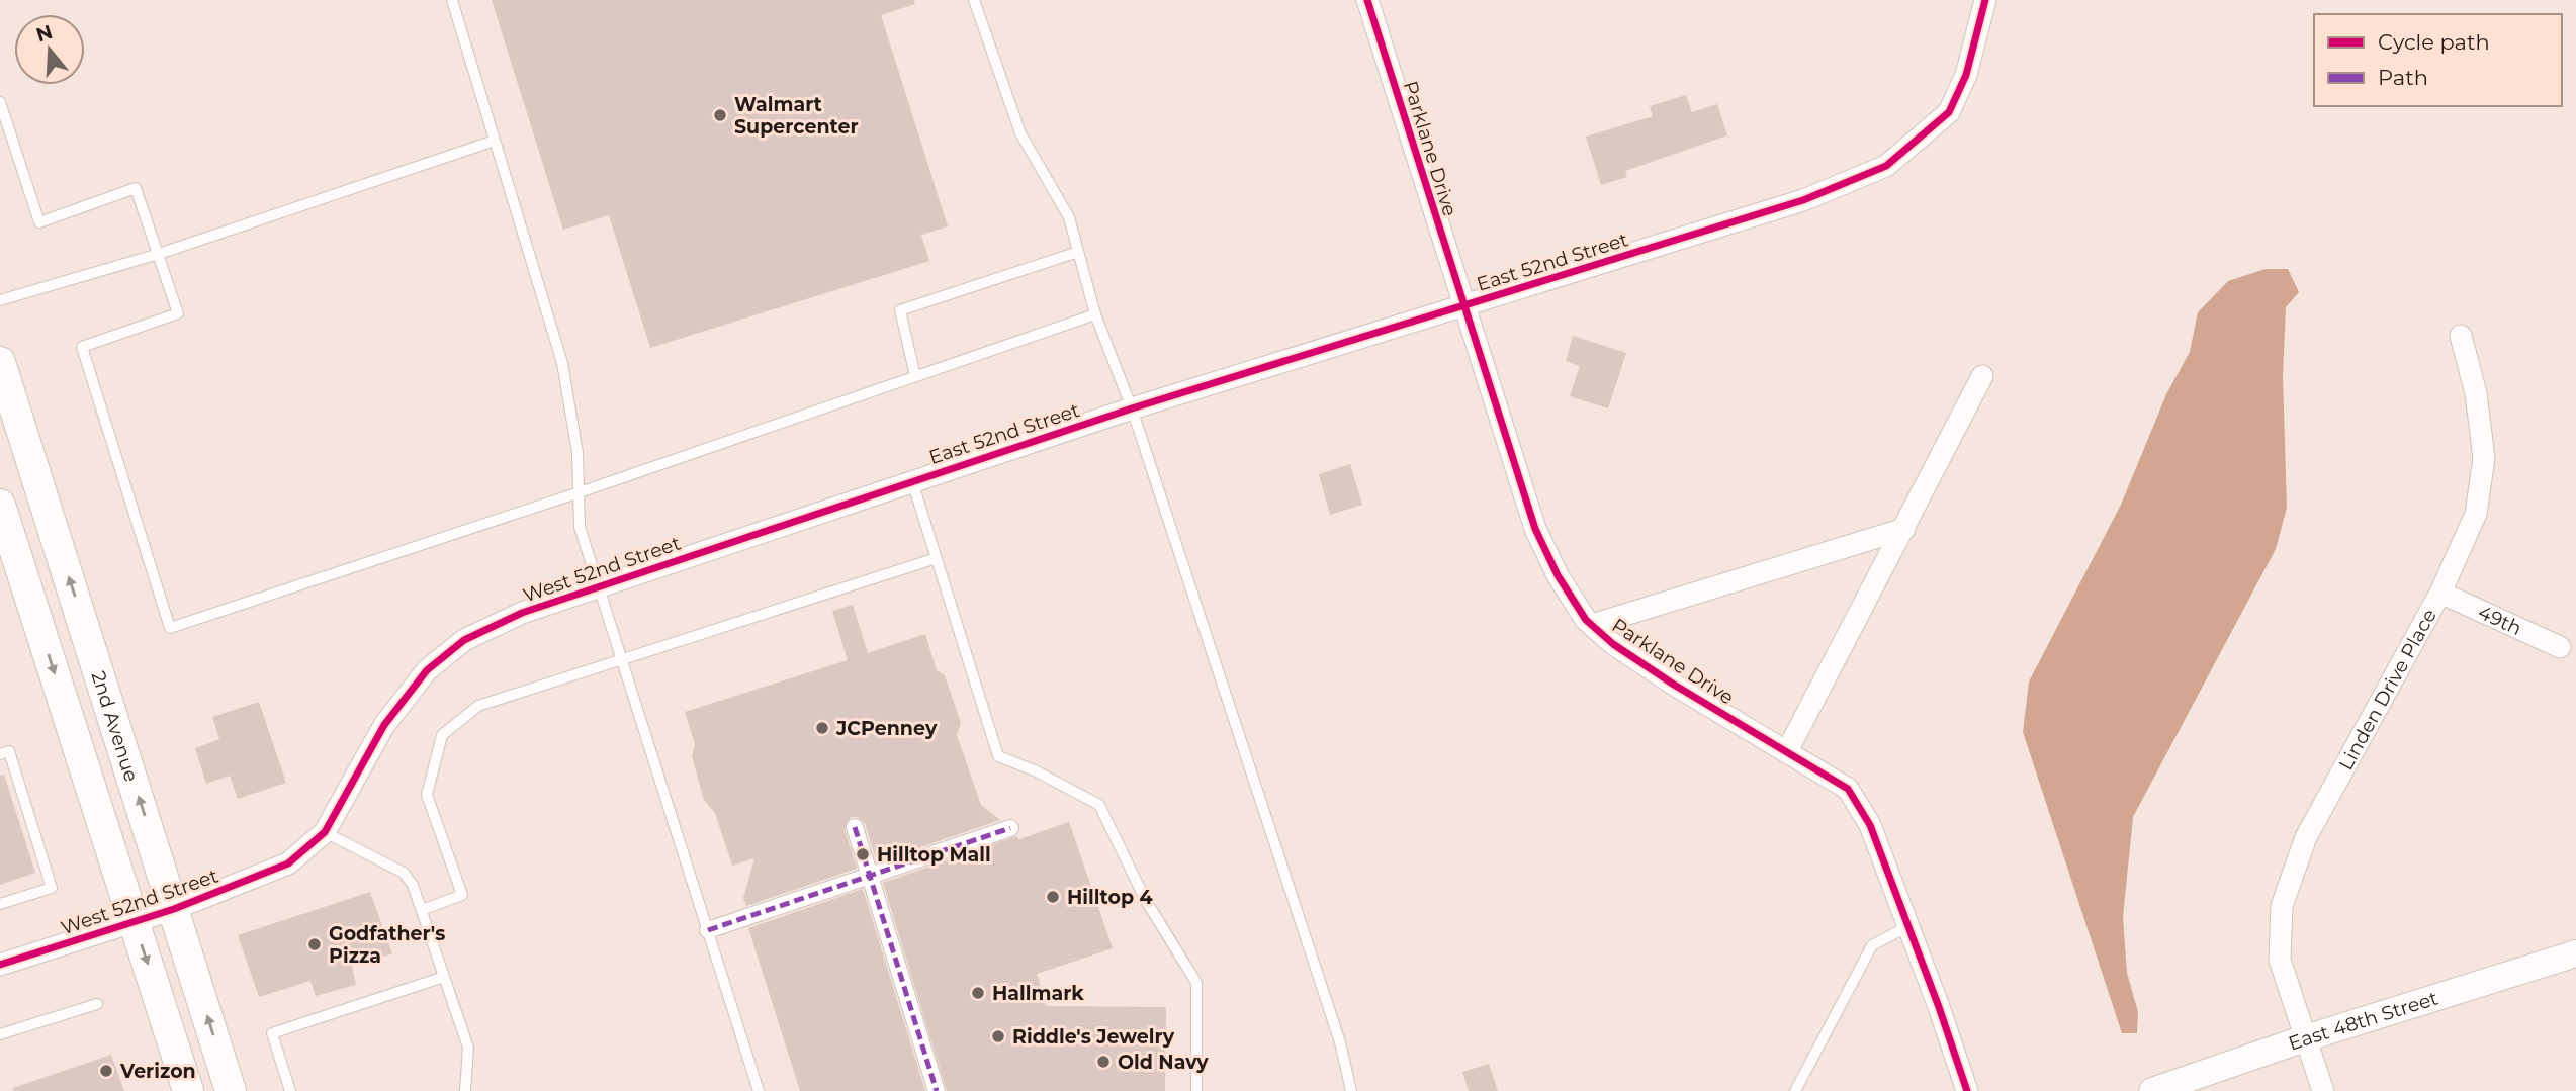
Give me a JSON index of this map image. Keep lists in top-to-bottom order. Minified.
{"streets":{"main road":["2nd Avenue"],"street":["Parklane Drive","East 52nd Street","West 52nd Street","49th","Linden Drive Place","East 48th Street"]},"crossings":[["Parklane Drive","East 52nd Street"],["East 52nd Street","West 52nd Street"],["West 52nd Street","2nd Avenue"],["49th","Linden Drive Place"],["Linden Drive Place","East 48th Street"]],"places":["Walmart Supercenter","JCPenney","Hilltop Mall","Hilltop 4","Godfather's Pizza","Hallmark","Riddle's Jewelry","Old Navy","Verizon"],"legend":["Cycle path","Path"],"north":"top"}
